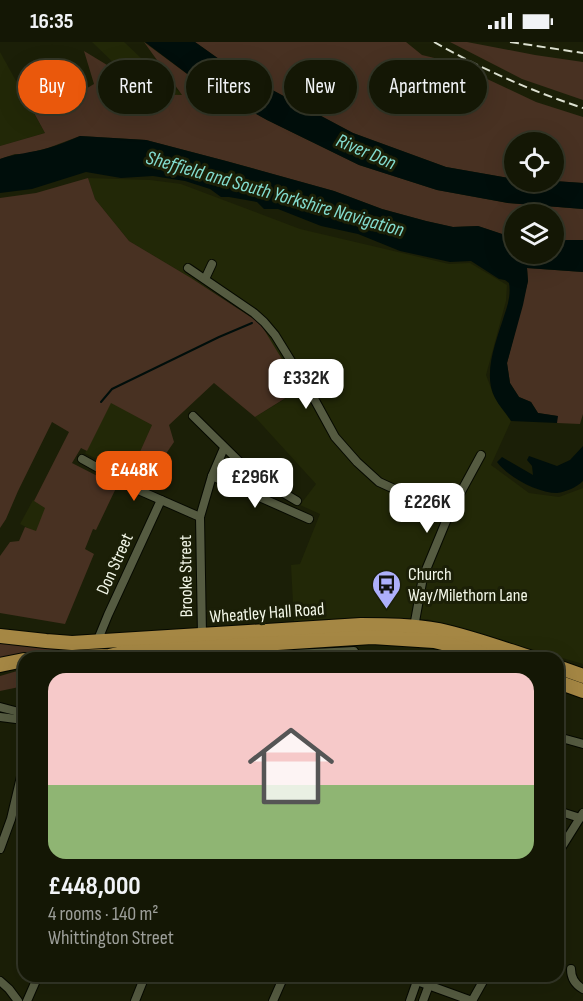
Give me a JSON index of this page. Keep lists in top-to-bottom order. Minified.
{"streets":{"highway":["Wheatley Hall Road"],"street":["Don Street","Brooke Street"]},"crossings":[["Don Street","Wheatley Hall Road"],["Brooke Street","Wheatley Hall Road"]],"water":["River Don","Sheffield and South Yorkshire Navigation"],"places":{"bus stop":["Church Way/Milethorn Lane"]},"page":{"status":"16:35","chip":["Buy","Rent","Filters","New","Apartment"],"price":["£332K","£448K","£296K","£226K"],"list":[{"name":"£448,000","note":"4 rooms · 140 m² · Whittington Street"}]}}
